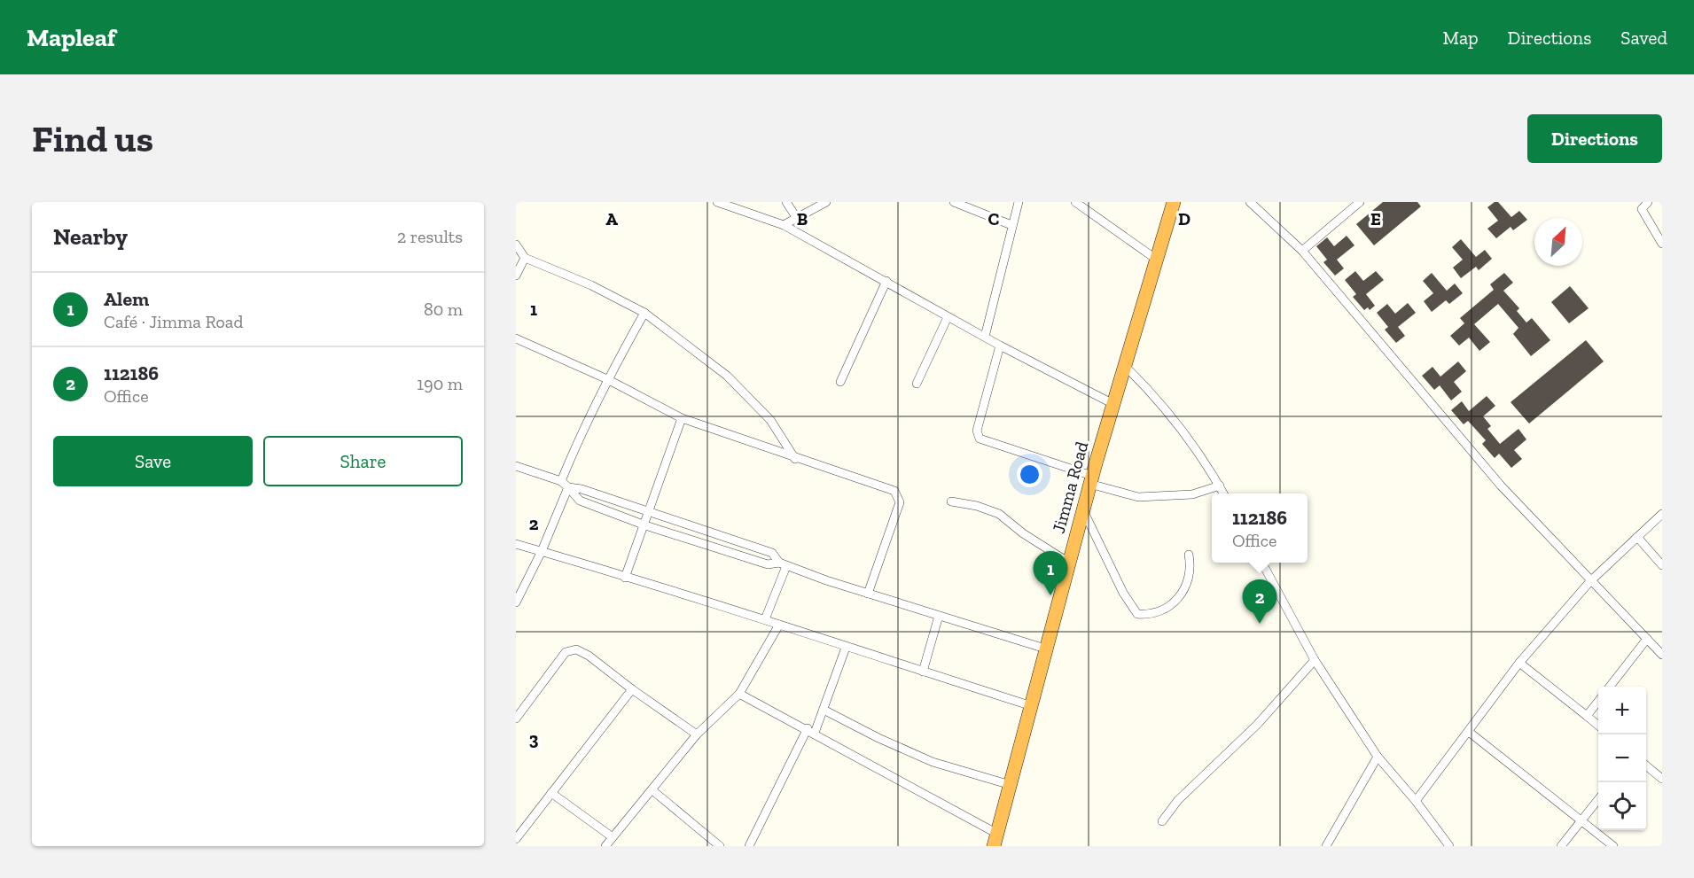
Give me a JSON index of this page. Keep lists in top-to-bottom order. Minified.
{"streets":{"highway":["Jimma Road"]},"north":"top right","page":{"header":"Mapleaf","nav":["Map","Directions","Saved"],"buttons":["Directions",["Save","Share"]],"title":"Find us","heading":["Nearby","2 results"],"list":[{"mark":"1","name":"Alem","note":"Café · Jimma Road","value":"80 m"},{"mark":"2","name":"112186","note":"Office","value":"190 m"}],"popup":["112186","Office"],"pins":["1","2"],"map_buttons":["+","−"]},"grid":{"columns":["A","B","C","D","E"],"rows":["1","2","3"]}}
